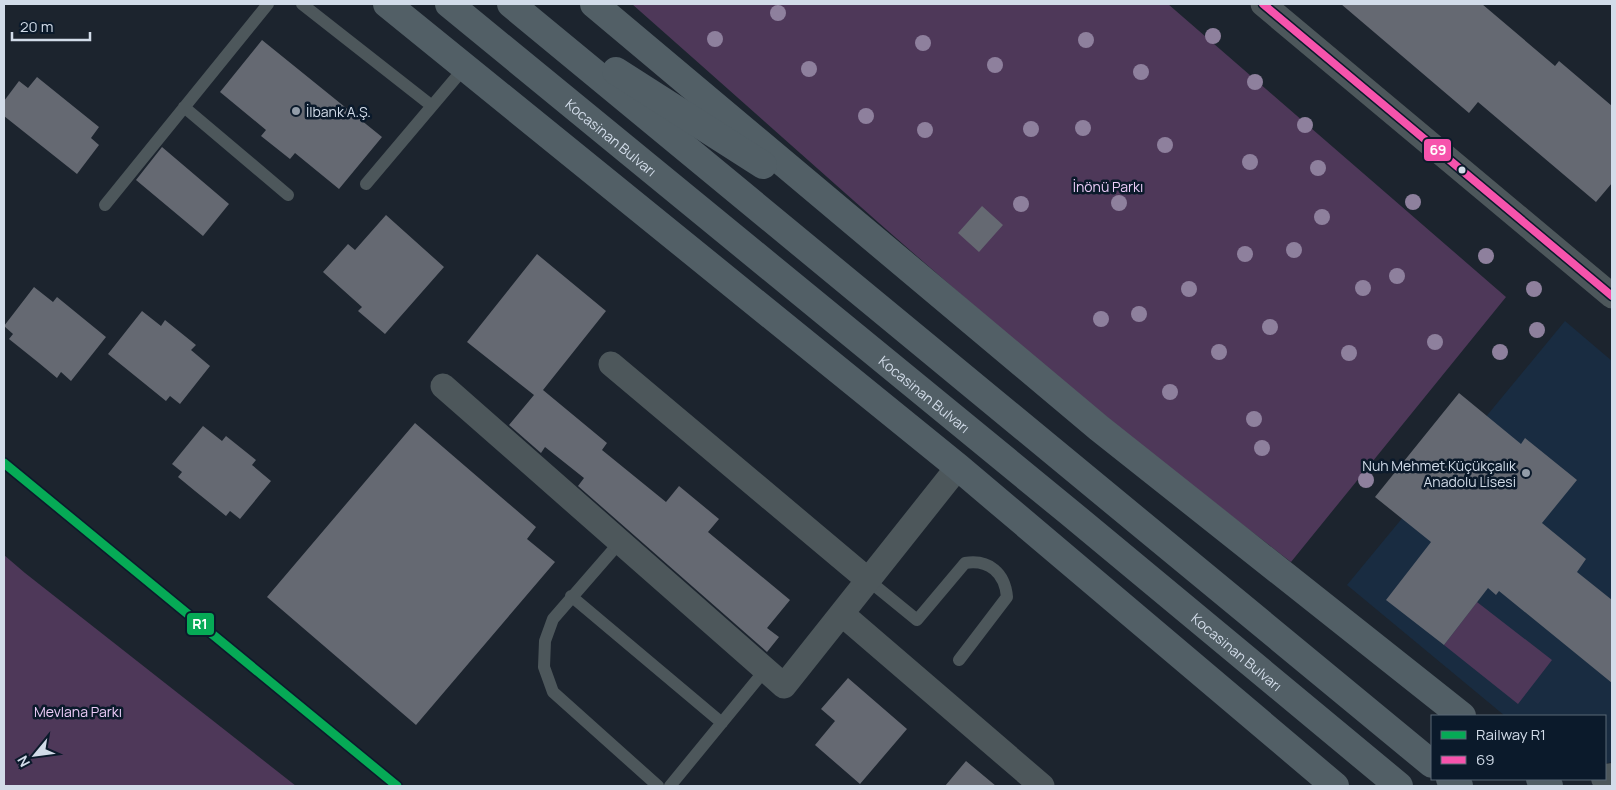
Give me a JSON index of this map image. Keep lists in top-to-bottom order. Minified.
{"streets":{"highway":["Kocasinan Bulvarı"]},"parks":["İnönü Parkı","Mevlana Parkı"],"places":["İlbank A.Ş.","Nuh Mehmet Küçükçalık Anadolu Lisesi"],"lines":["transit line 69","rail line R1"],"legend":["Railway R1","69"],"scale_bar":"20 m","north":"bottom left"}
